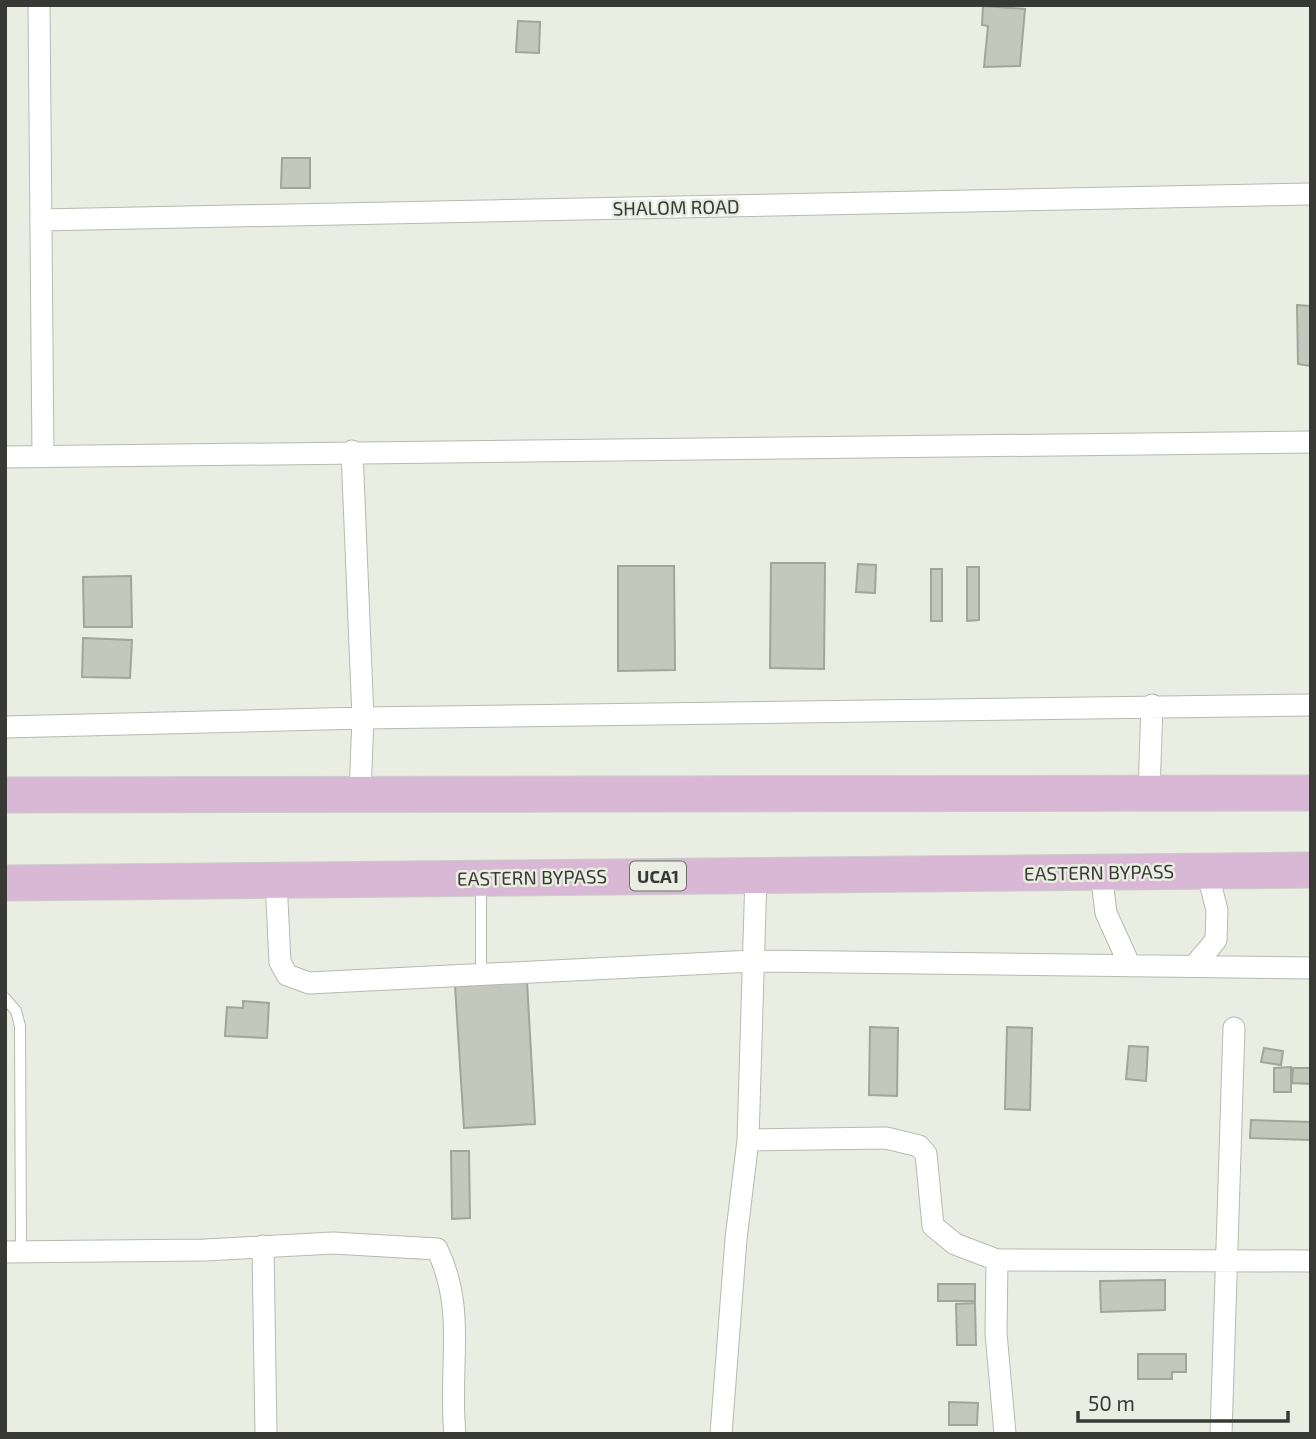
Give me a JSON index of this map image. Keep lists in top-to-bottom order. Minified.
{"streets":{"main road":["EASTERN BYPASS","UCA1"],"street":["SHALOM ROAD"]},"scale_bar":"50 m"}
